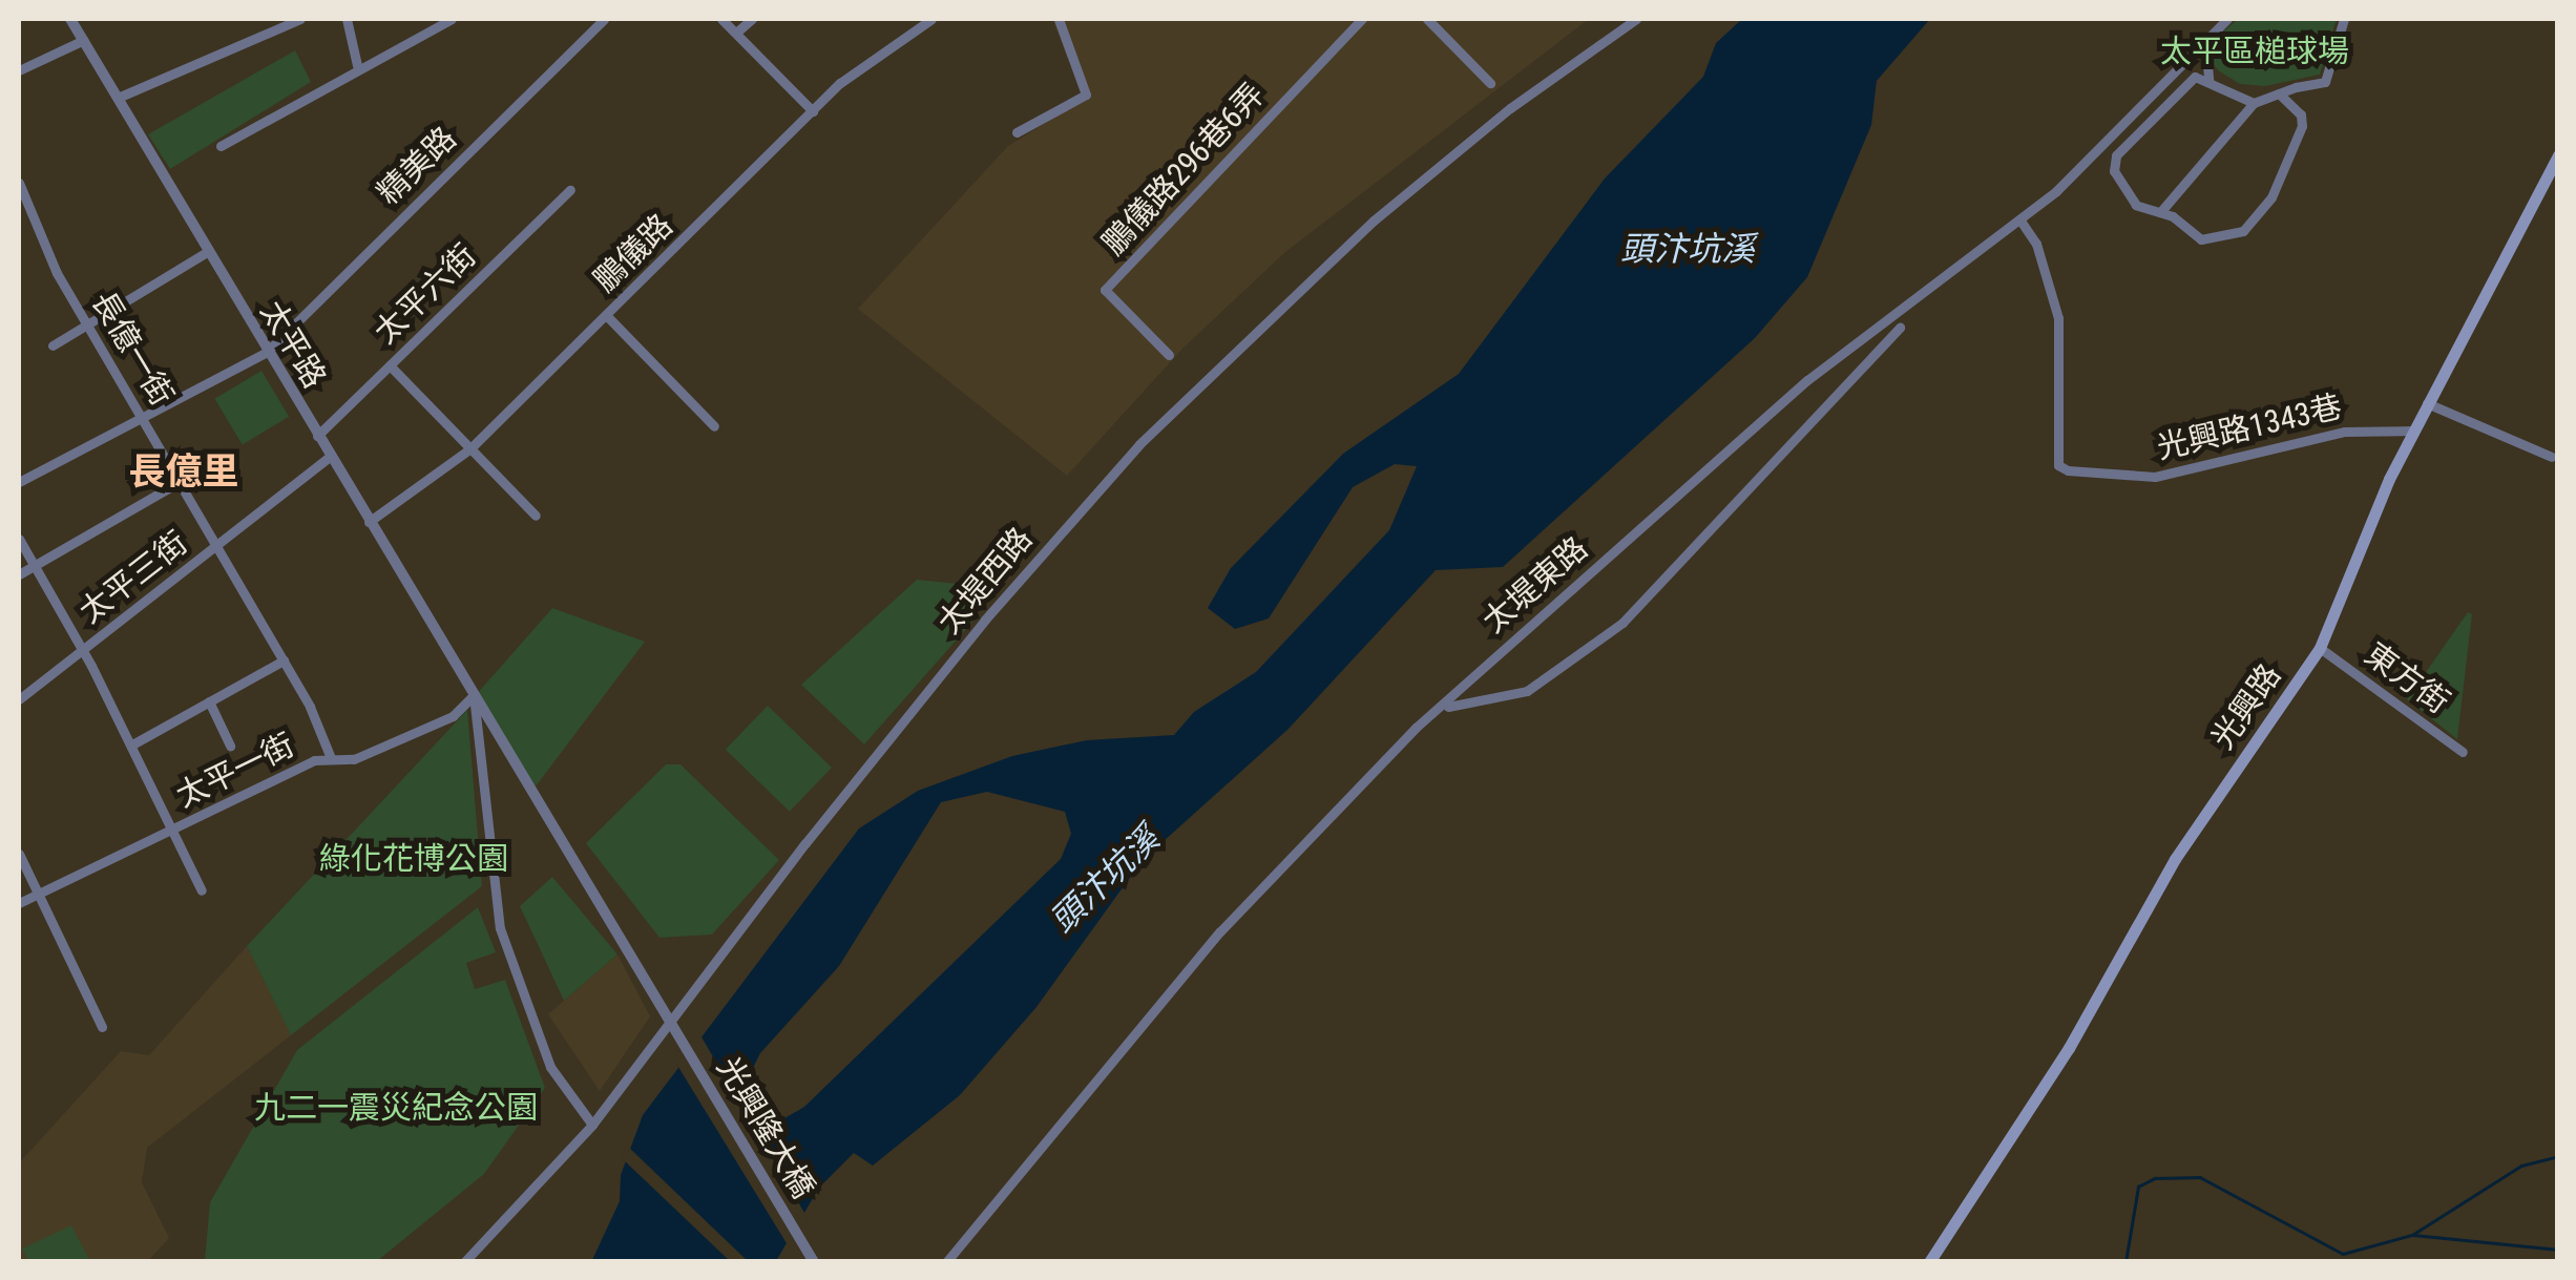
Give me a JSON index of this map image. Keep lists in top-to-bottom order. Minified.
{"streets":{"main road":["光興路"],"street":["精美路","鵬儀路296巷6弄","鵬儀路","太平六街","太平路","長億一街","光興路1343巷","太平三街","太堤西路","太堤東路","東方街","太平一街","光興隆大橋"]},"crossings":[["精美路","太平路"],["精美路","長億一街"],["鵬儀路","太平路"],["太平六街","太平路"],["太平路","太平三街"],["太平路","太堤西路"],["太平路","太平一街"],["太平路","光興隆大橋"],["長億一街","太平三街"],["長億一街","太平一街"],["光興路1343巷","太堤東路"],["光興路1343巷","光興路"],["太堤西路","光興隆大橋"],["東方街","光興路"]],"districts":["長億里"],"water":["頭汴坑溪"],"parks":["太平區槌球場","綠化花博公園","九二一震災紀念公園"]}
